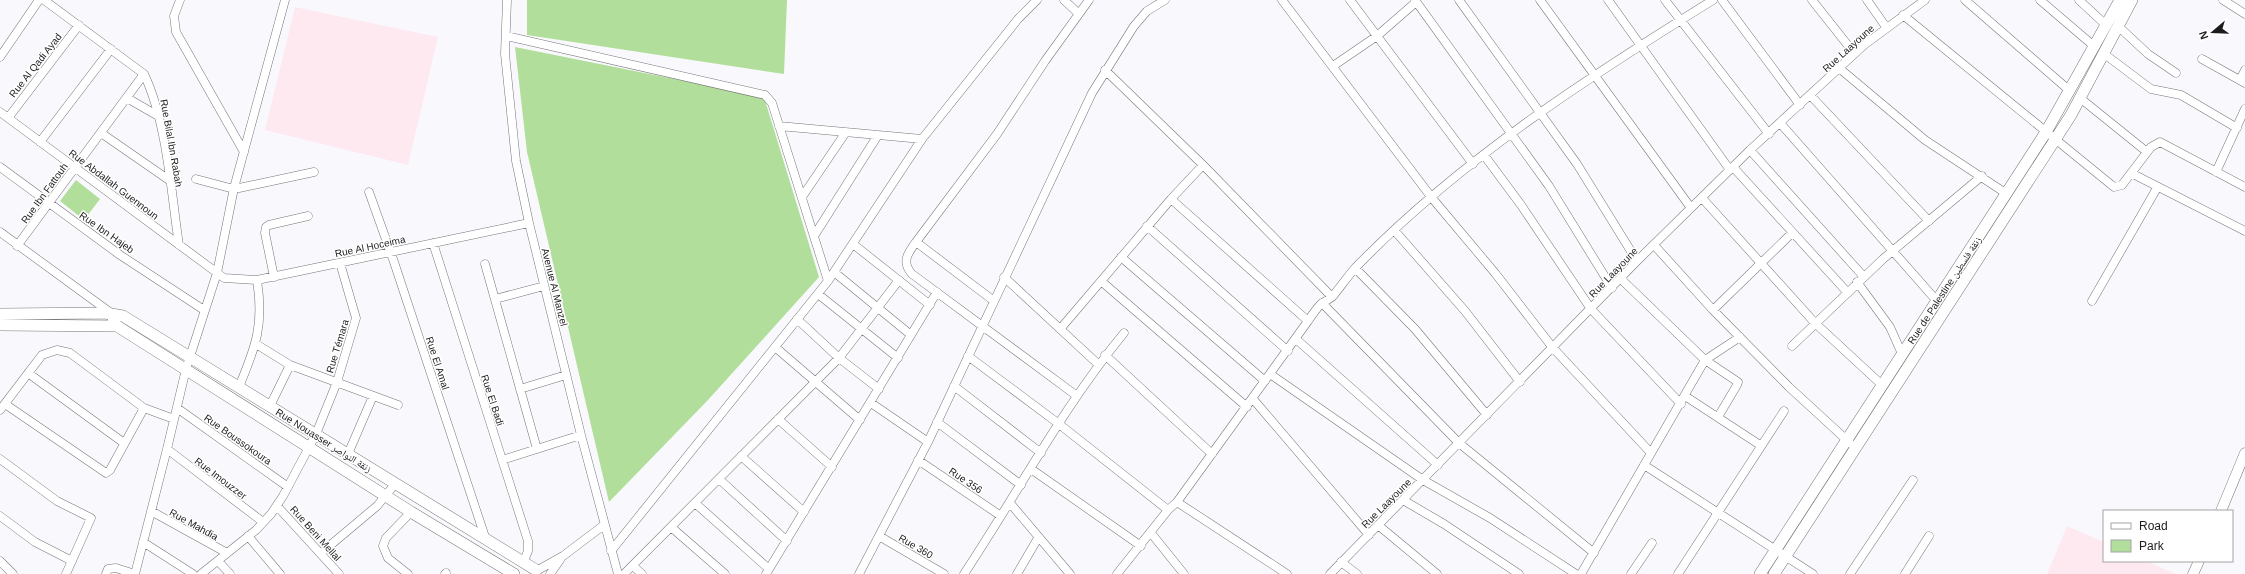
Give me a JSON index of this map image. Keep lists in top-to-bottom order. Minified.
{"streets":{"main road":["Rue de Palestine زنقة فلسطين","Rue Nouasser زنقة النواصر"],"street":["Rue Laayoune","Rue Al Qadi Ayad","Rue Bilal Ibn Rabah","Rue Abdallah Guennoun","Rue Ibn Fattouh","Rue Ibn Hajeb","Rue Al Hoceima","Avenue Al Manzel","Rue Témara","Rue El Amal","Rue El Badi","Rue Boussokoura","Rue Imouzzer","Rue 356","Rue Mahdia","Rue Beni Mellal","Rue 360"]},"crossings":[["Rue Al Qadi Ayad","Rue Bilal Ibn Rabah"],["Rue Al Qadi Ayad","Rue Abdallah Guennoun"],["Rue Bilal Ibn Rabah","Rue Abdallah Guennoun"],["Rue Bilal Ibn Rabah","Rue Ibn Fattouh"],["Rue Abdallah Guennoun","Rue Ibn Fattouh"],["Rue Abdallah Guennoun","Rue Al Hoceima"],["Rue Ibn Fattouh","Rue Ibn Hajeb"],["Rue Ibn Fattouh","Rue Nouasser زنقة النواصر"],["Rue Al Hoceima","Avenue Al Manzel"],["Rue Al Hoceima","Rue Témara"],["Rue Al Hoceima","Rue El Amal"],["Rue Al Hoceima","Rue El Badi"],["Rue Témara","Rue Boussokoura"],["Rue Témara","Rue Nouasser زنقة النواصر"],["Rue Témara","Rue Imouzzer"],["Rue Témara","Rue Mahdia"],["Rue Témara","Rue Beni Mellal"],["Rue El Amal","Rue Nouasser زنقة النواصر"],["Rue El Badi","Rue Nouasser زنقة النواصر"]],"legend":["Road","Park"],"north":"left"}
